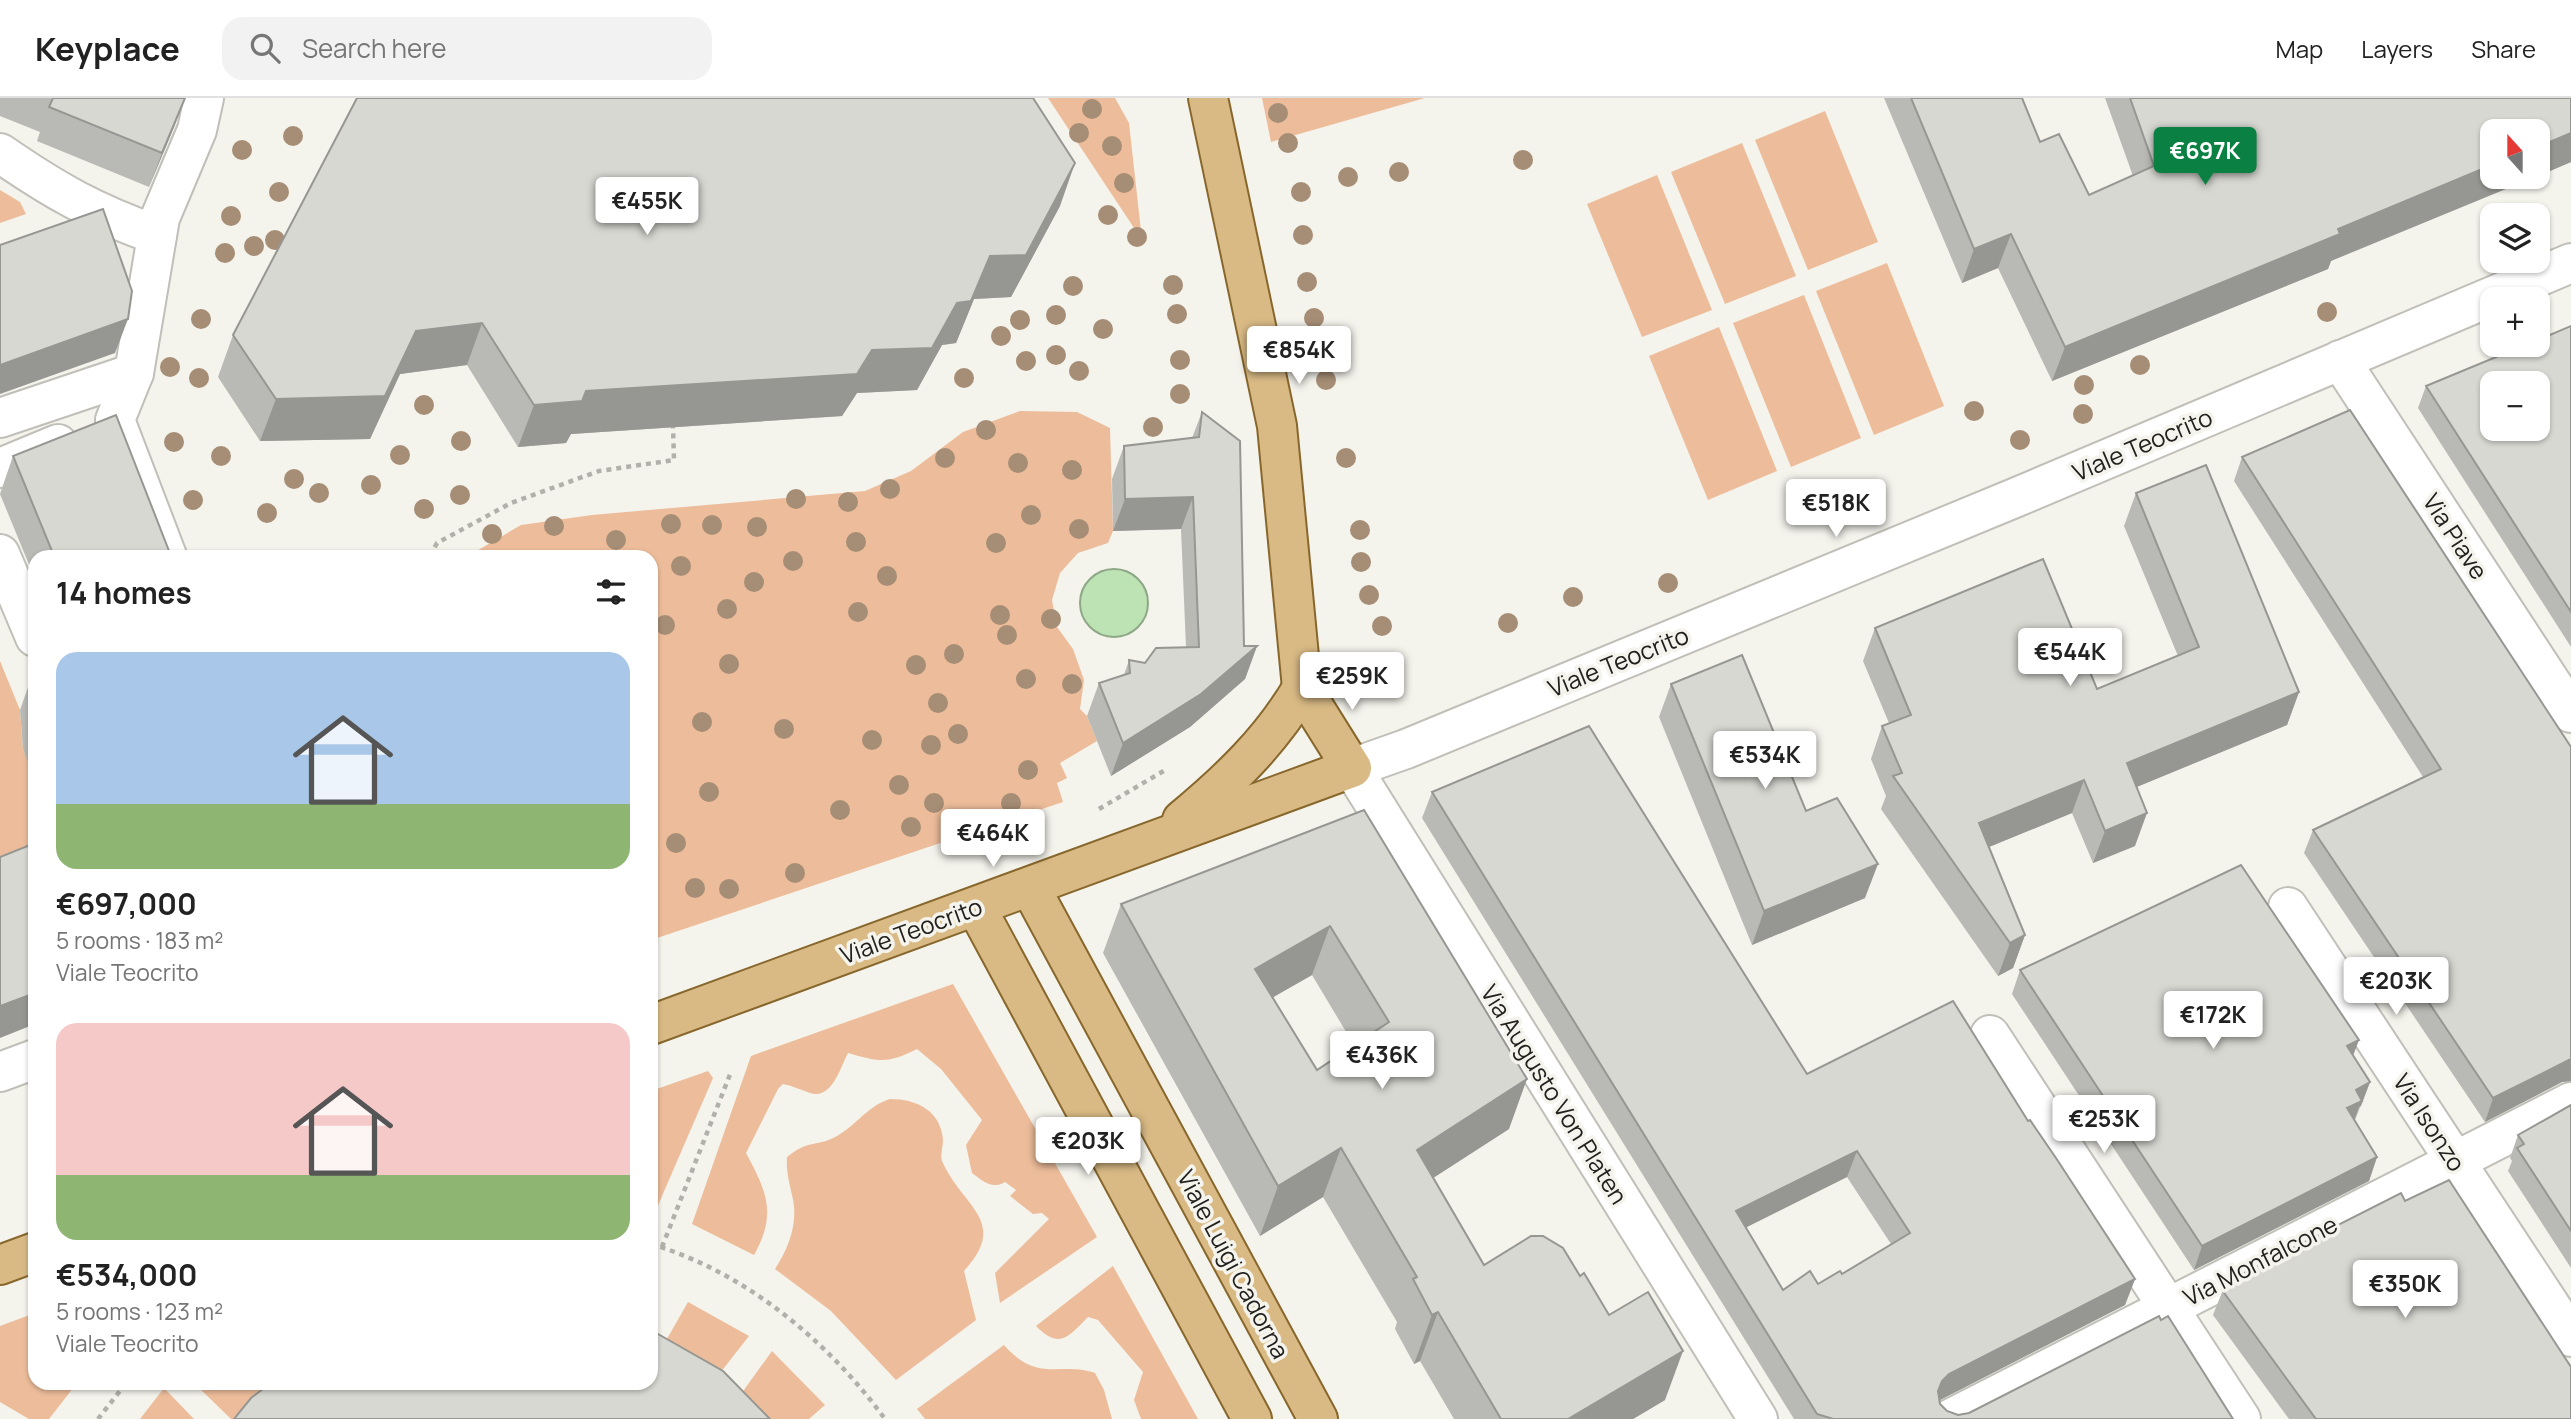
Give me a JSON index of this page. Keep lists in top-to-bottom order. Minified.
{"streets":{"main road":["Viale Teocrito","Viale Luigi Cadorna"],"street":["Via Piave","Via Augusto Von Platen","Via Isonzo","Via Monfalcone"]},"crossings":[["Viale Teocrito","Via Piave"],["Viale Teocrito","Via Augusto Von Platen"],["Viale Teocrito","Viale Luigi Cadorna"],["Via Isonzo","Via Monfalcone"]],"north":"top","page":{"header":"Keyplace","search":"Search here","nav":["Map","Layers","Share"],"map_buttons":["+","−"],"price":["€697K","€455K","€854K","€518K","€544K","€259K","€534K","€464K","€203K","€172K","€436K","€253K","€203K","€350K"],"heading":"14 homes","list":[{"name":"€697,000","note":"5 rooms · 183 m² · Viale Teocrito"},{"name":"€534,000","note":"5 rooms · 123 m² · Viale Teocrito"}]}}
